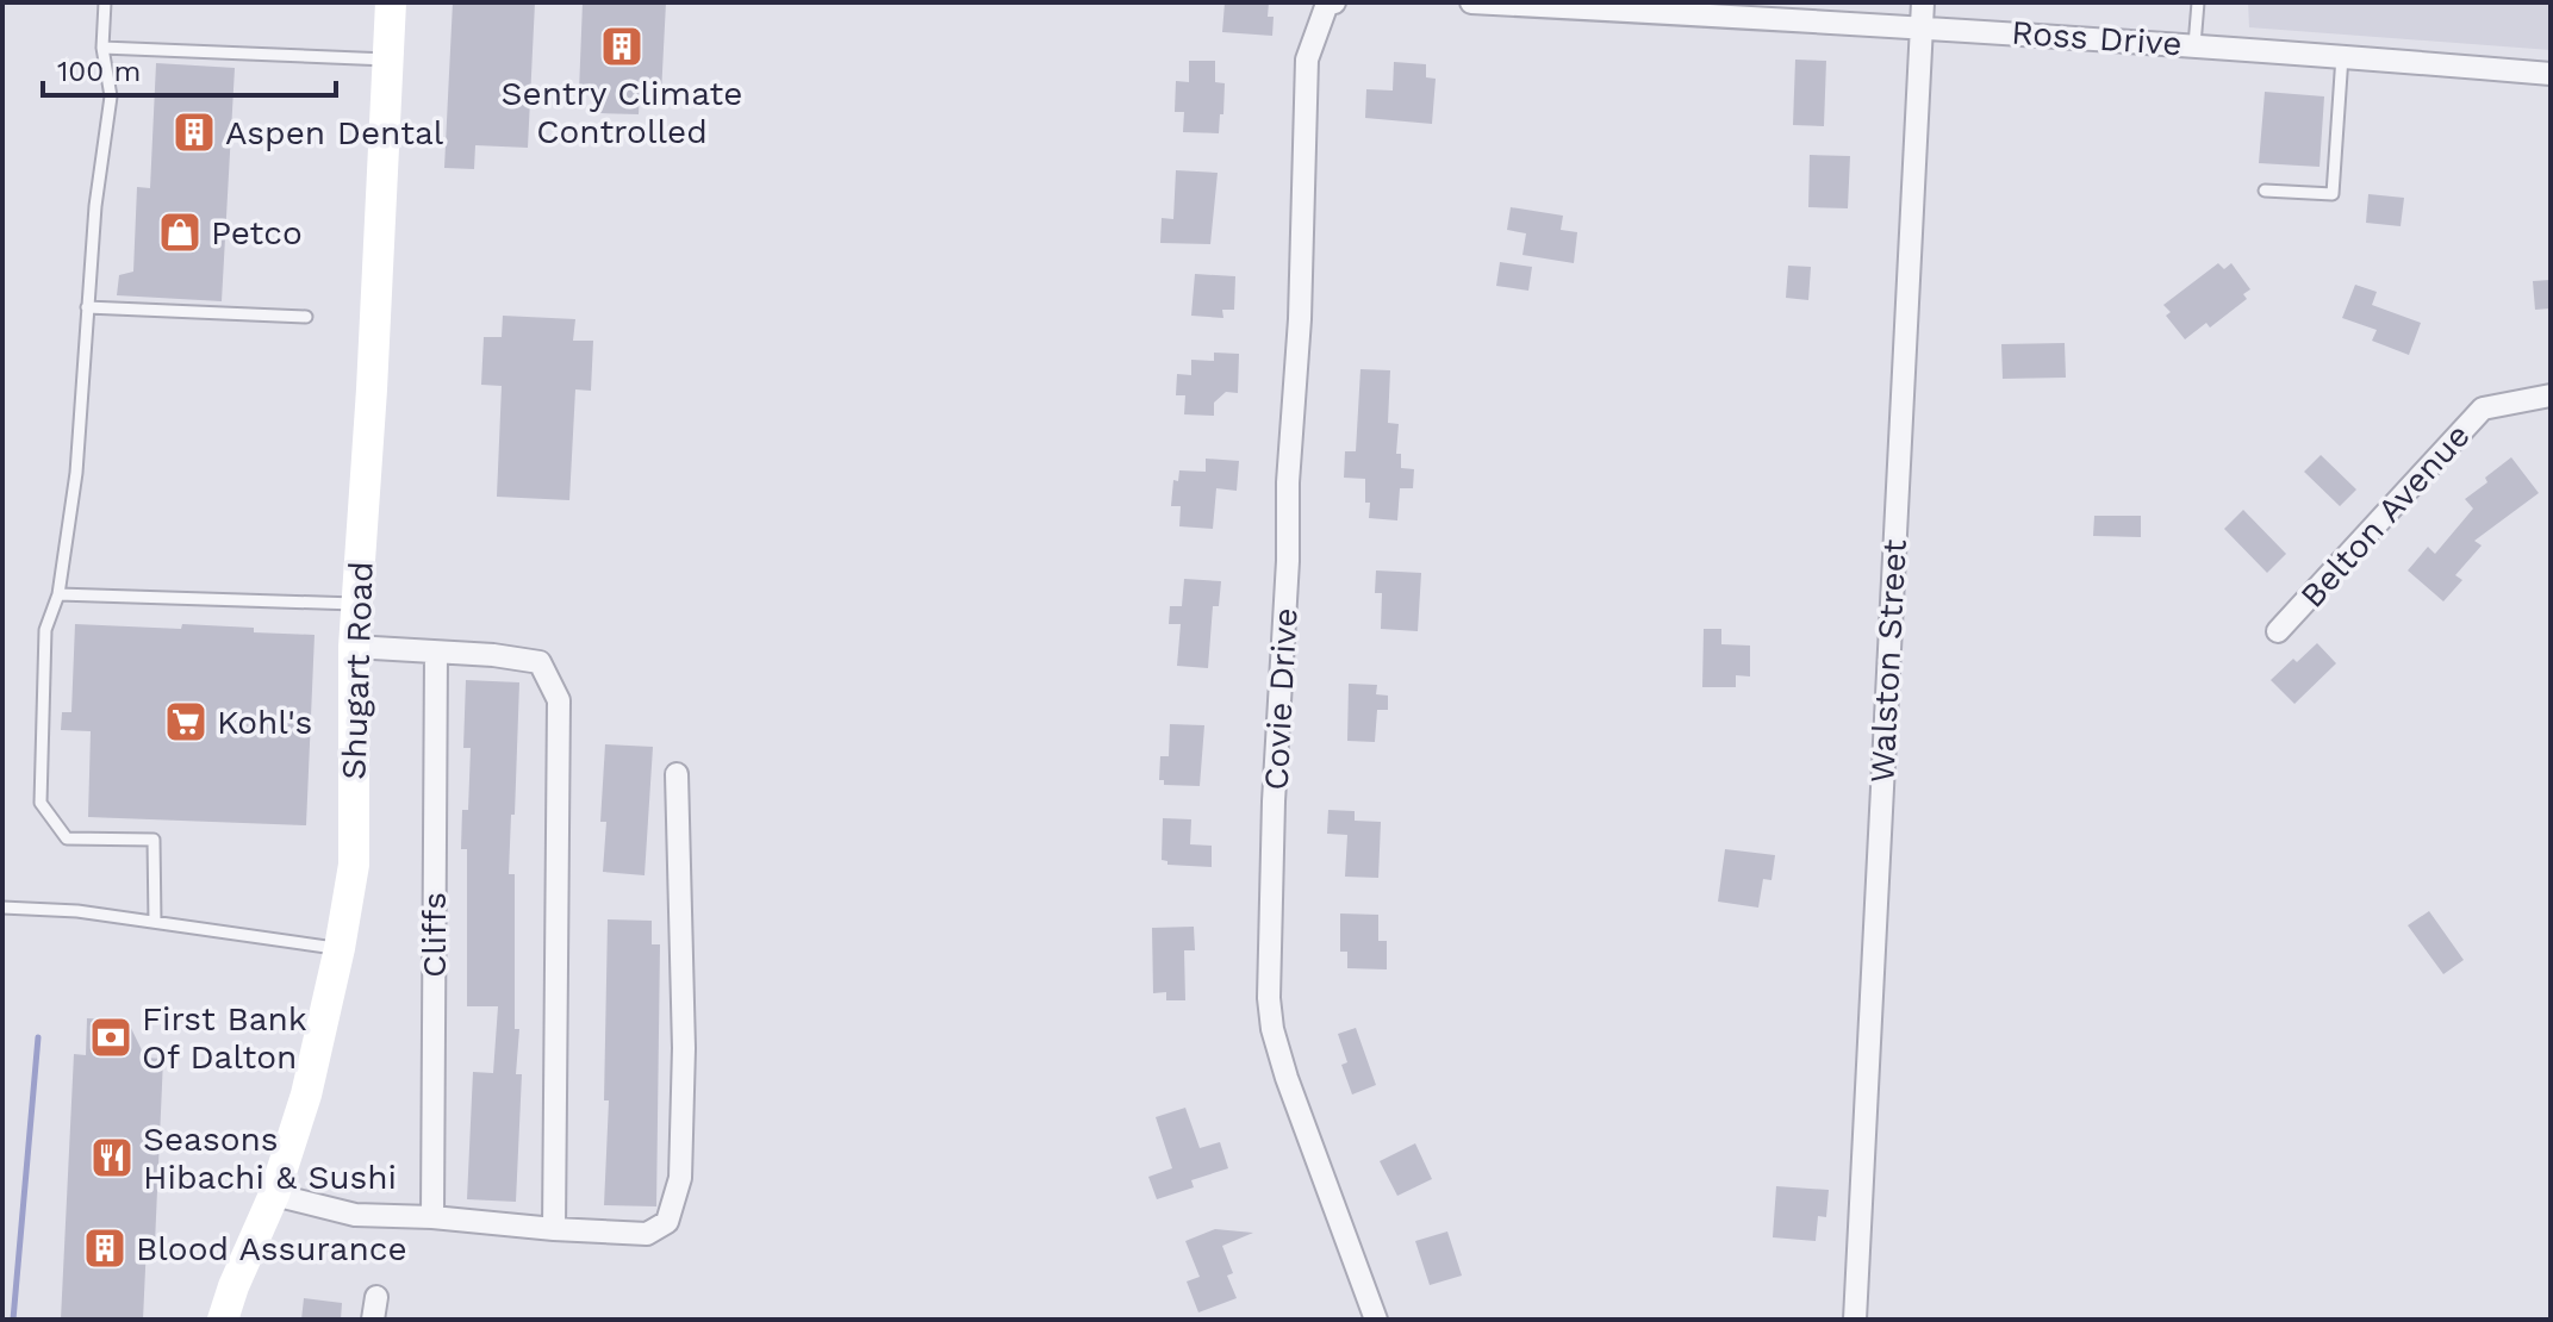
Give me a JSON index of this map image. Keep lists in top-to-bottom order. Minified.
{"streets":{"street":["Ross Drive","Belton Avenue","Walston Street","Shugart Road","Covie Drive","Cliffs"]},"crossings":[["Ross Drive","Walston Street"]],"places":{"building":["Sentry Climate Controlled","Aspen Dental","Blood Assurance"],"shop":["Petco"],"supermarket":["Kohl's"],"bank":["First Bank Of Dalton"],"restaurant":["Seasons Hibachi & Sushi"]},"scale_bar":"100 m"}
